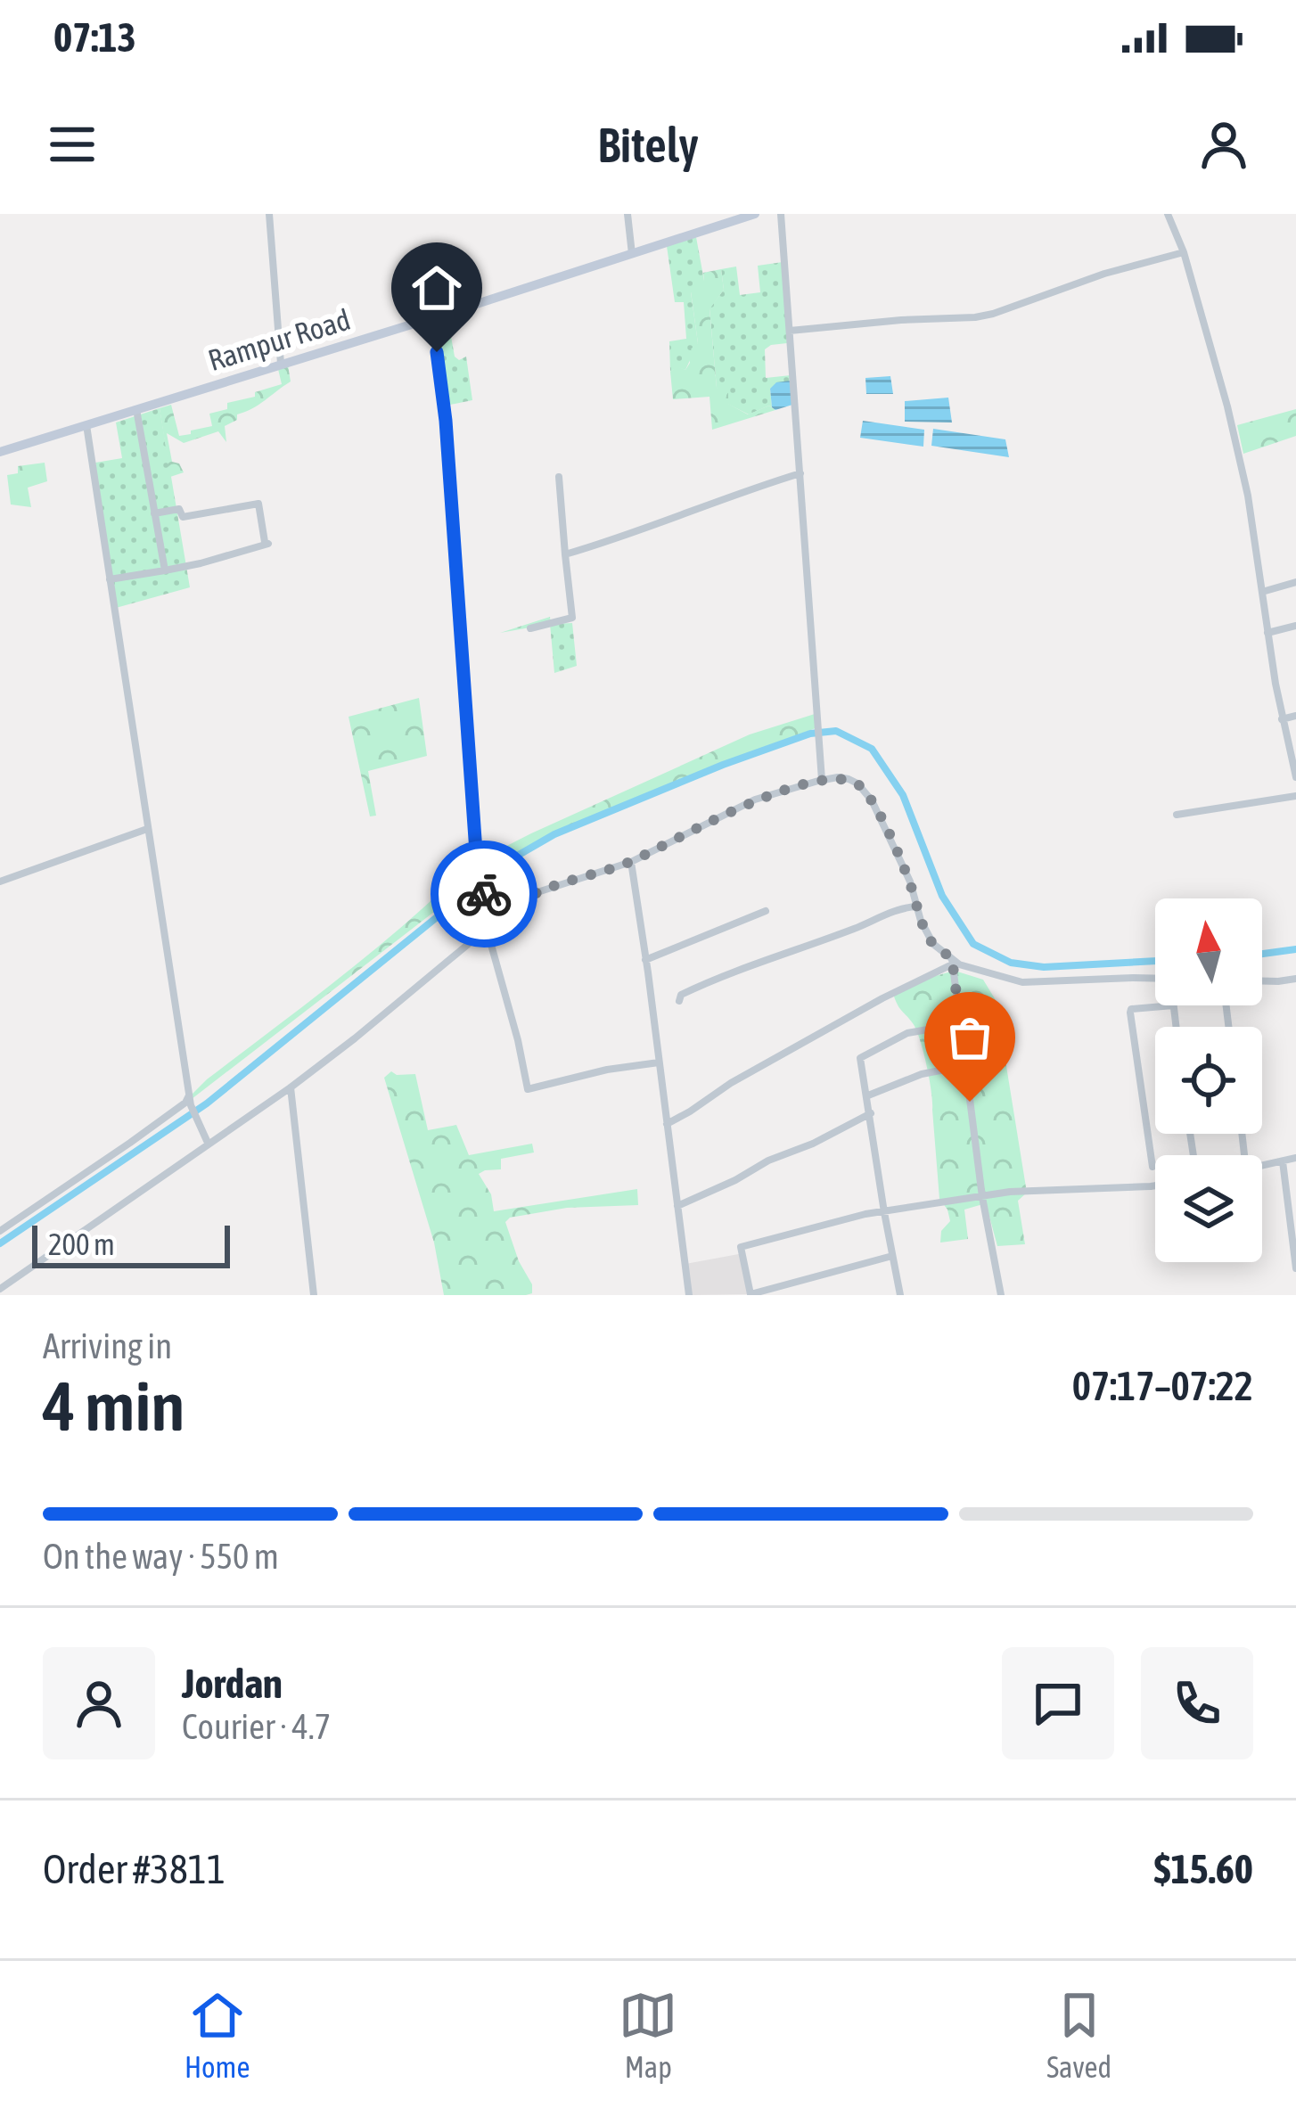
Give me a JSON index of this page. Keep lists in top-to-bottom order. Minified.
{"streets":{"main road":["Rampur Road"]},"scale_bar":"200 m","north":"top","page":{"status":"07:13","header":"Bitely","scale":"200 m","heading":["4 min","Arriving in","07:17–07:22"],"panel":["Jordan","Courier · 4.7","Order #3811","$15.60"],"bar":"On the way · 550 m","tabs":["Home","Map","Saved"]}}
